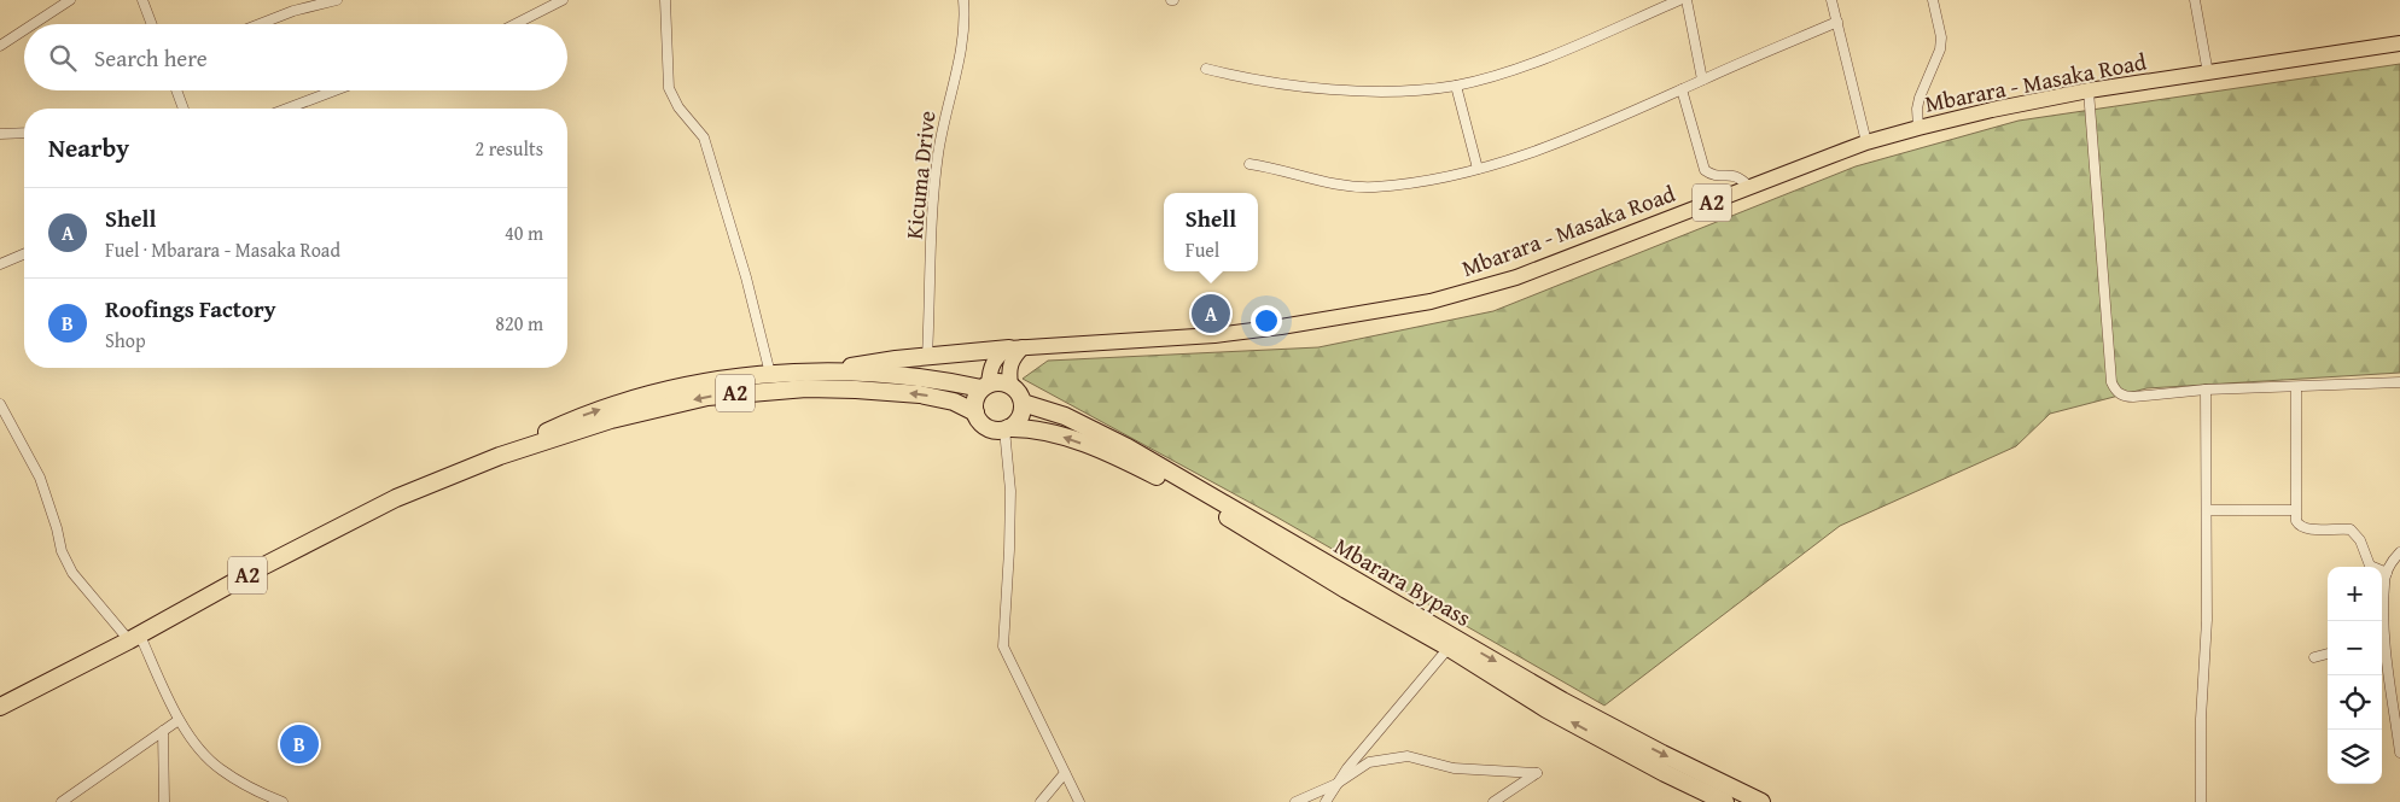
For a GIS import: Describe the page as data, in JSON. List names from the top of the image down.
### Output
{
  "streets": {
    "highway": ["A2", "Mbarara Bypass"],
    "main road": ["Mbarara - Masaka Road"],
    "street": ["Kicuma Drive"]
  },
  "crossings": [
    ["Mbarara - Masaka Road", "A2"],
    ["Kicuma Drive", "A2"],
    ["A2", "Mbarara Bypass"]
  ],
  "page": {
    "search": "Search here",
    "heading": ["Nearby", "2 results"],
    "list": [
      {
        "mark": "A",
        "name": "Shell",
        "note": "Fuel · Mbarara - Masaka Road",
        "value": "40 m"
      },
      {
        "mark": "B",
        "name": "Roofings Factory",
        "note": "Shop",
        "value": "820 m"
      }
    ],
    "popup": ["Shell", "Fuel"],
    "pins": ["A", "B"],
    "map_buttons": ["+", "−"]
  }
}
